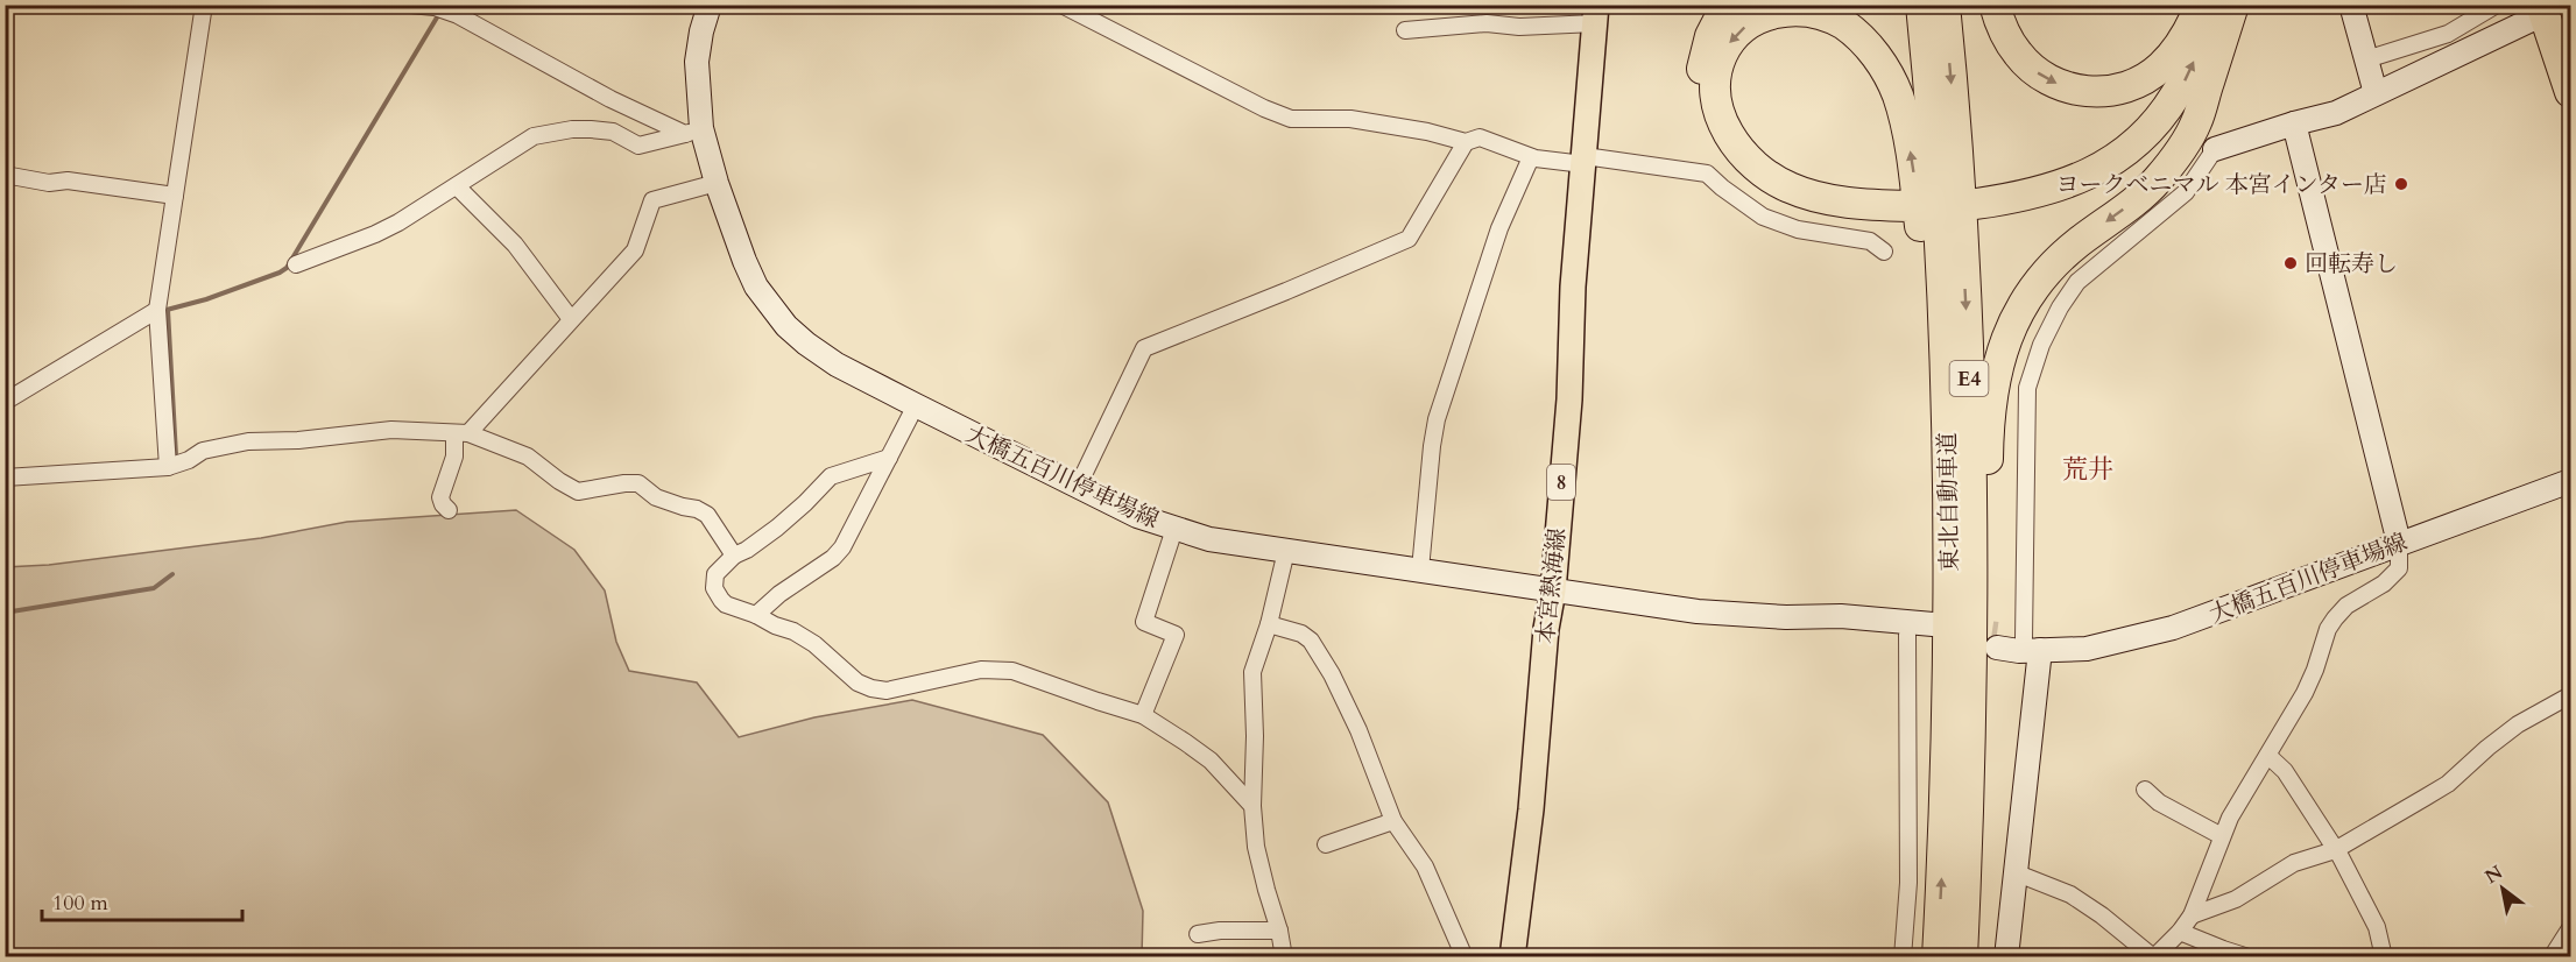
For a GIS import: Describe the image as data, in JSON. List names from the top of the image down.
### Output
{
  "streets": {
    "highway": ["E4", "東北自動車道"],
    "main road": ["大橋五百川停車場線", "8", "本宮熱海線"]
  },
  "crossings": [
    ["大橋五百川停車場線", "本宮熱海線"]
  ],
  "districts": ["荒井"],
  "places": ["ヨークベニマル 本宮インター店", "回転寿し"],
  "scale_bar": "100 m",
  "north": "top left"
}
